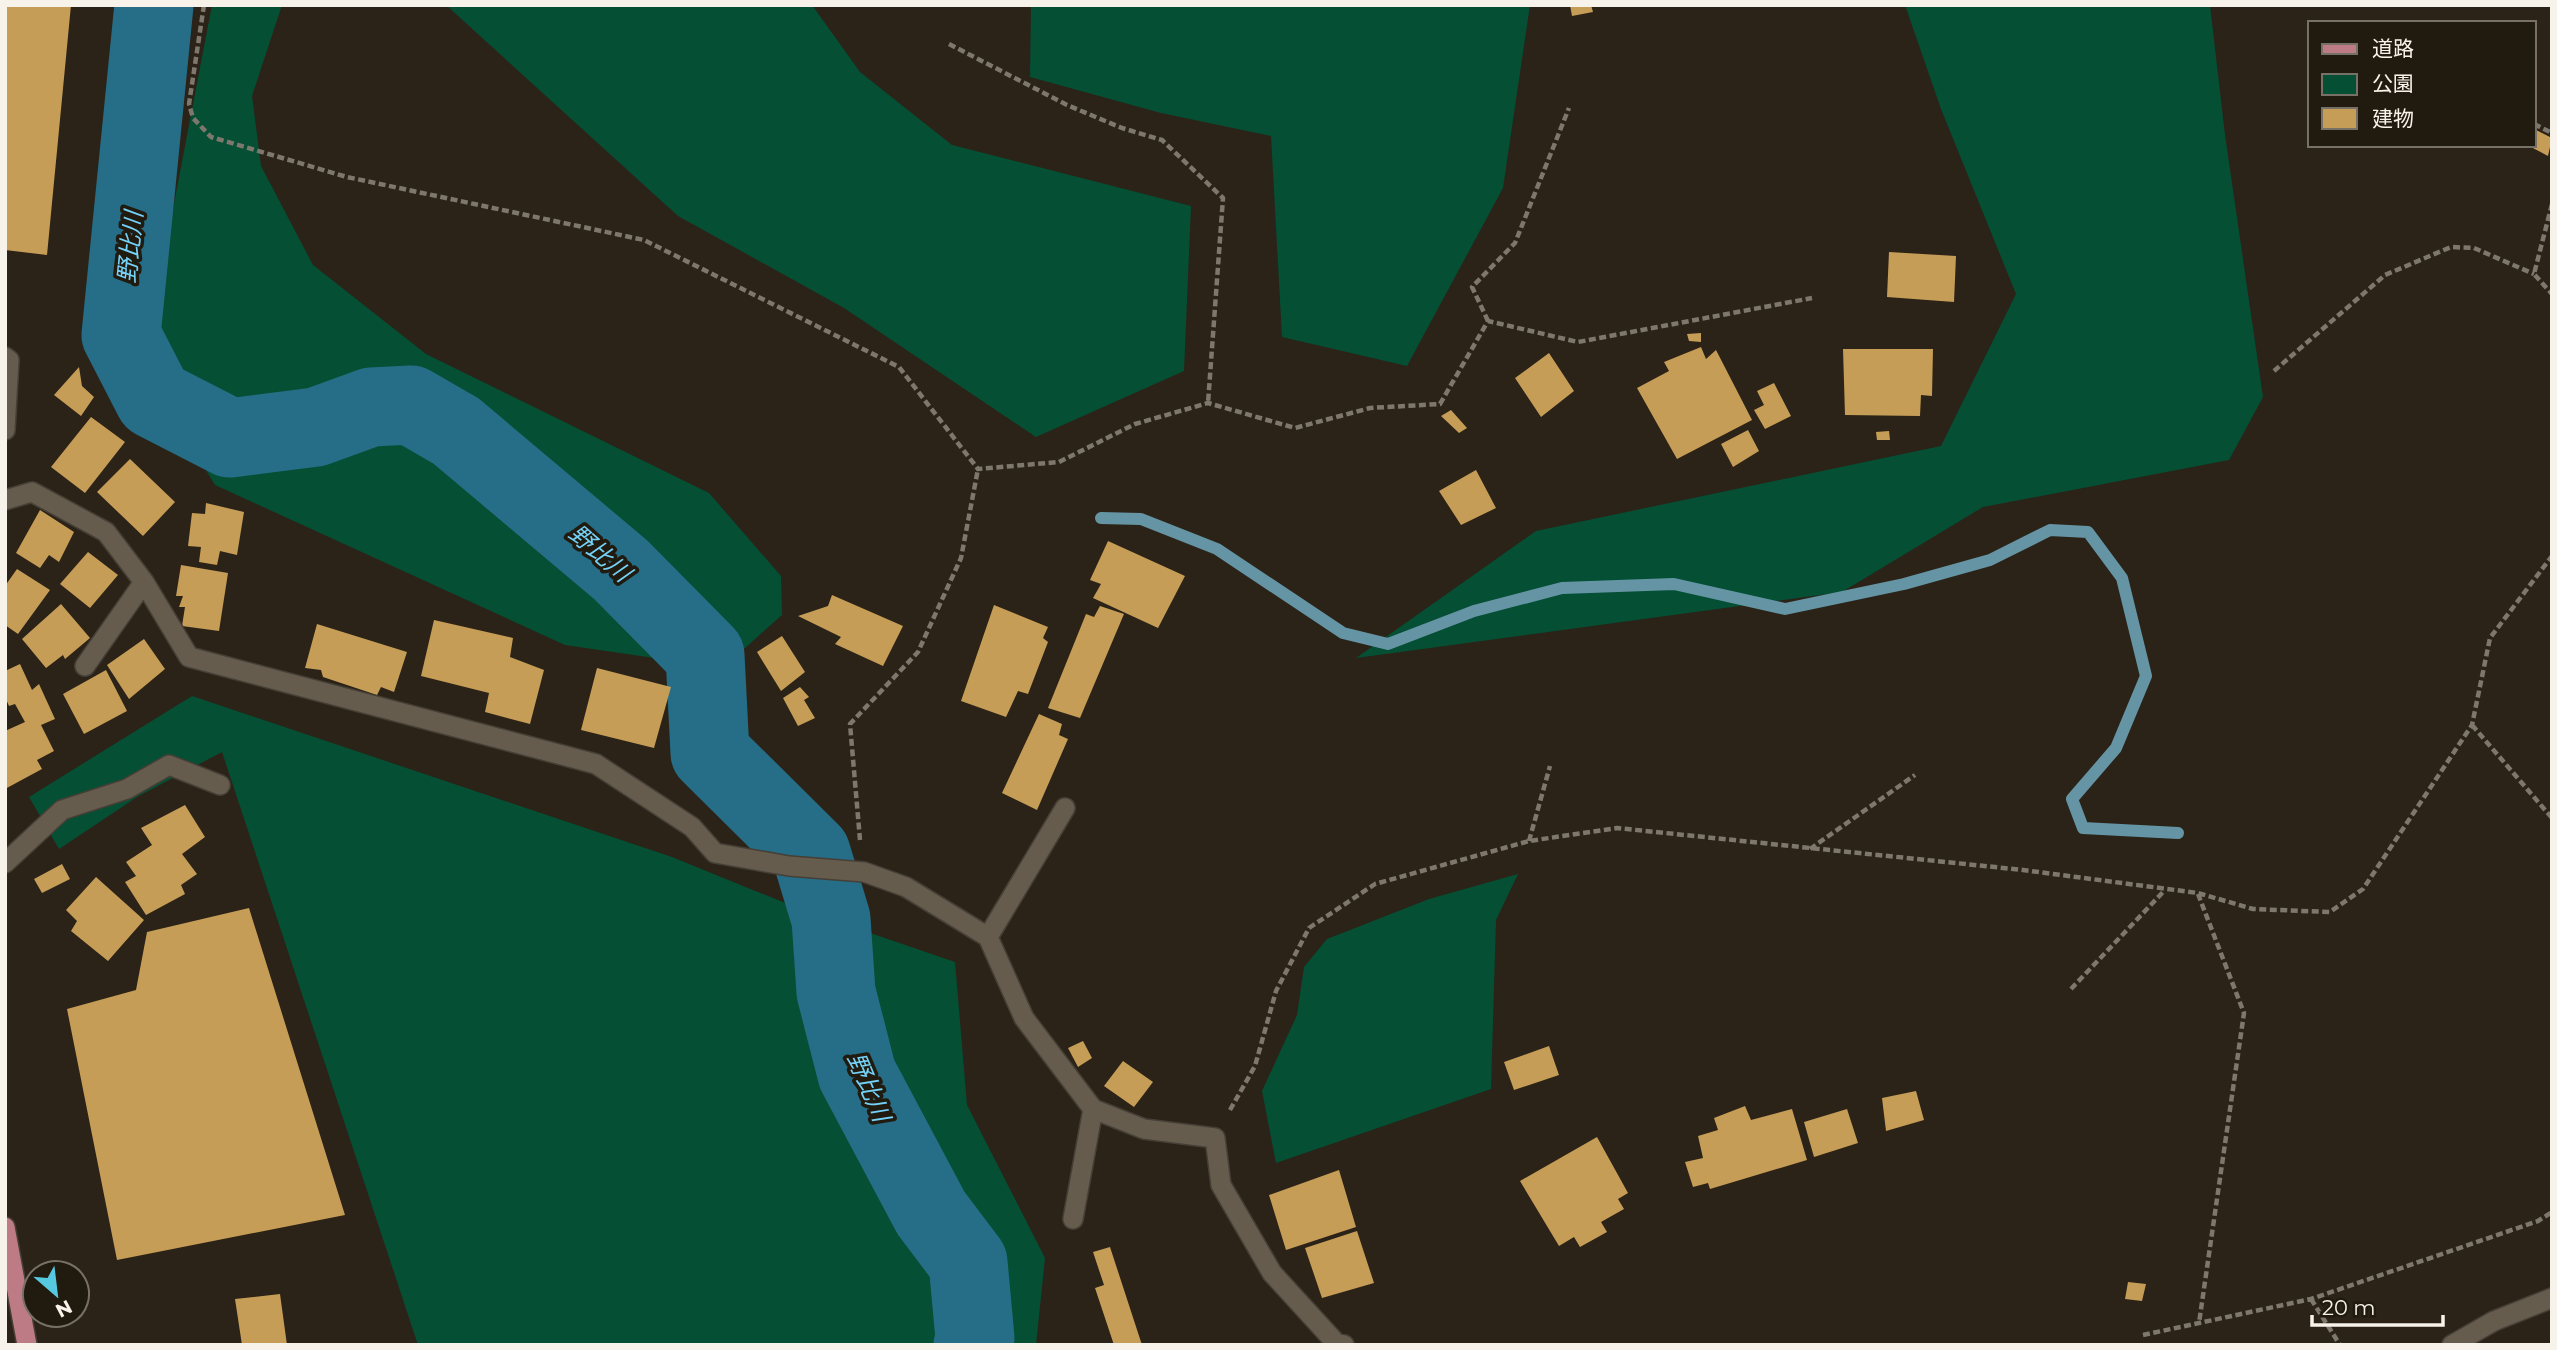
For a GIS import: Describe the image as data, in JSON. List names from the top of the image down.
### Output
{
  "water": ["野比川"],
  "legend": ["道路", "公園", "建物"],
  "scale_bar": "20 m",
  "north": "bottom right"
}
